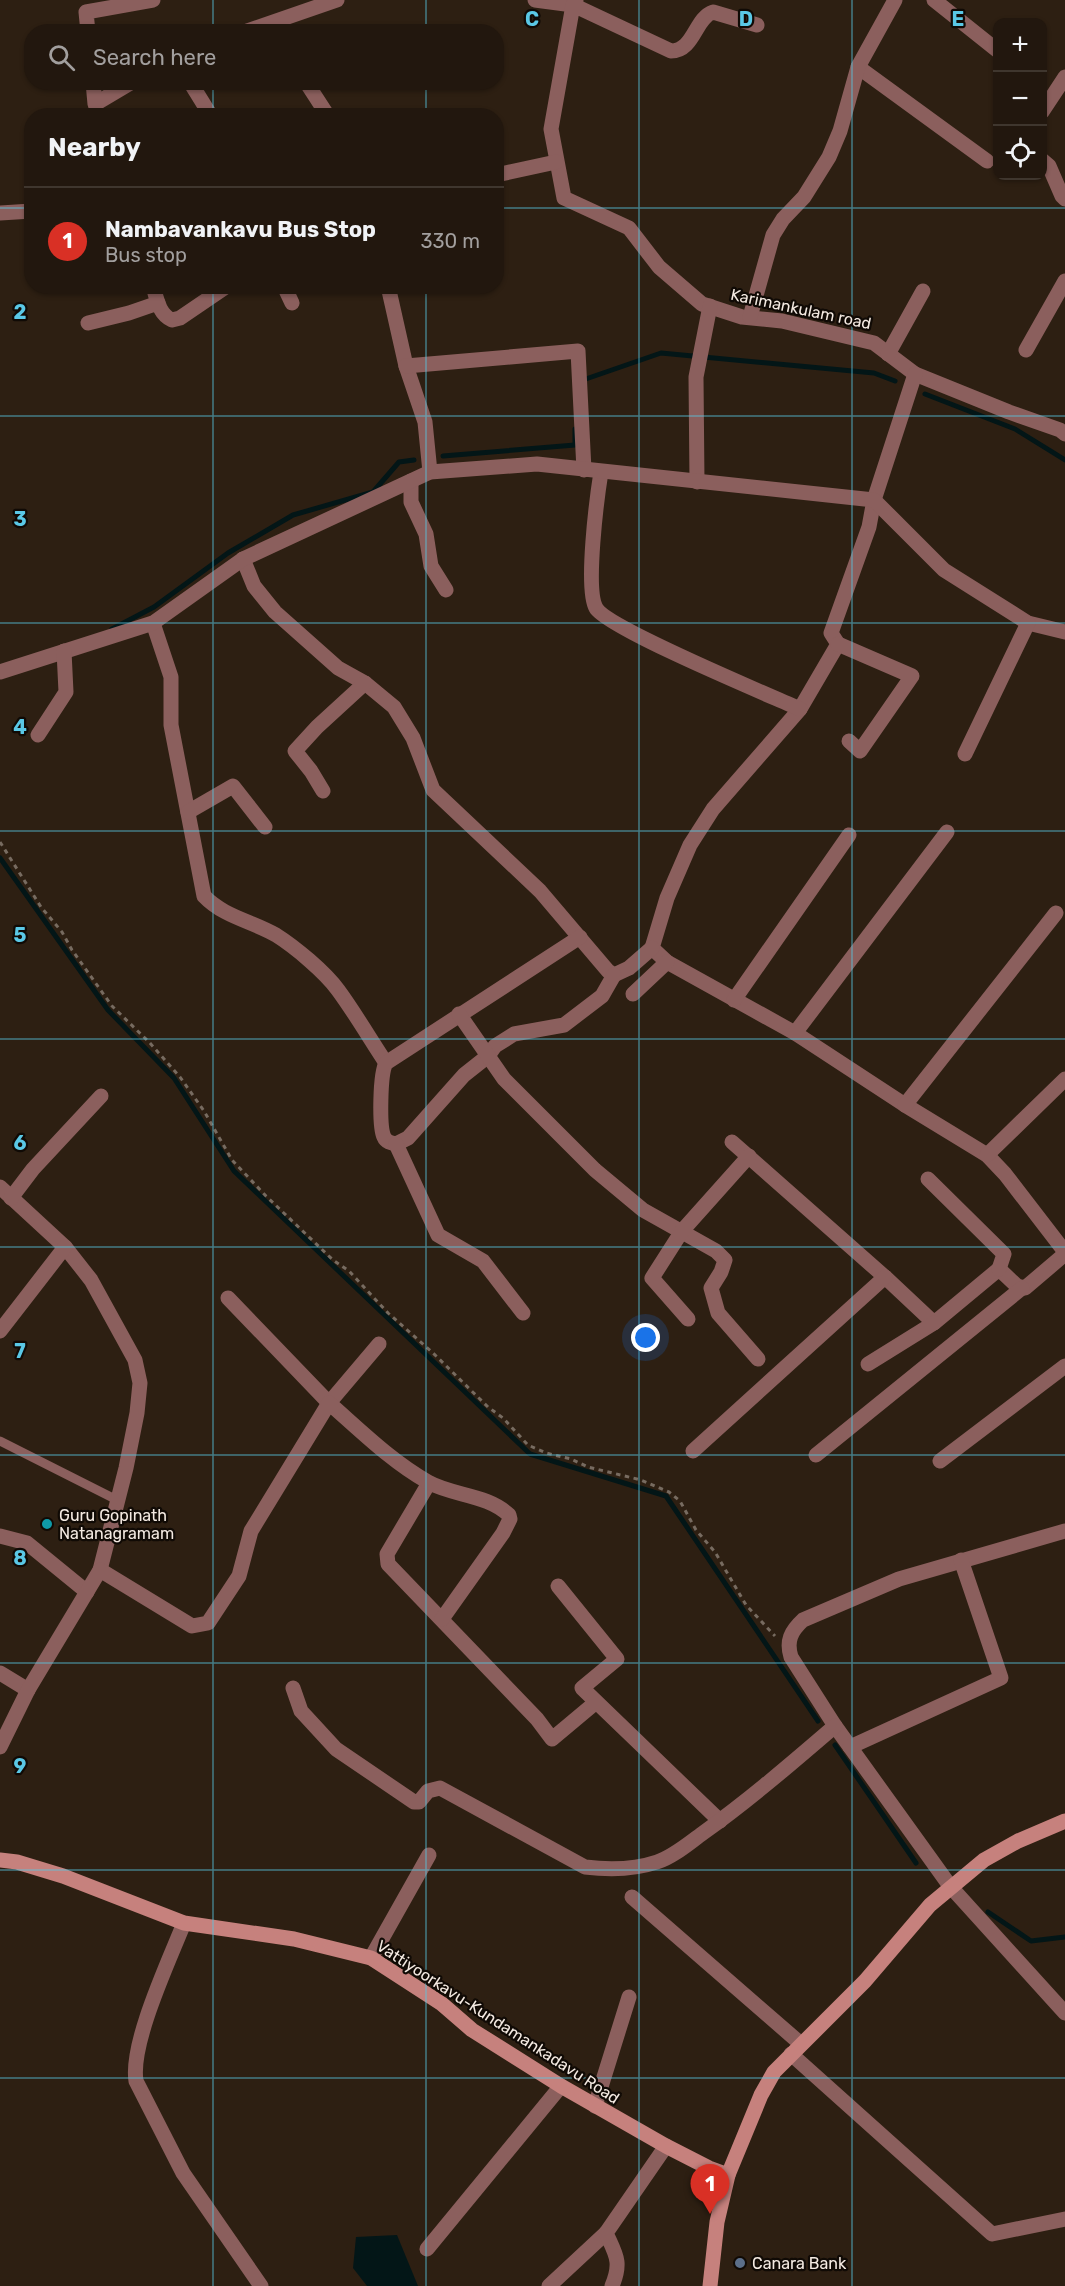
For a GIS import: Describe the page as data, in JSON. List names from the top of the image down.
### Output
{
  "streets": {
    "street": ["Karimankulam road", "Vattiyoorkavu-Kundamankadavu Road"]
  },
  "places": ["Guru Gopinath Natanagramam", "Canara Bank"],
  "page": {
    "map_buttons": ["+", "−"],
    "search": "Search here",
    "heading": "Nearby",
    "list": [
      {
        "mark": "1",
        "name": "Nambavankavu Bus Stop",
        "note": "Bus stop",
        "value": "330 m"
      }
    ],
    "pins": "1"
  },
  "grid": {
    "columns": ["C", "D", "E"],
    "rows": [
      "2",
      "3",
      "4",
      "5",
      "6",
      "7",
      "8",
      "9"
    ]
  }
}
